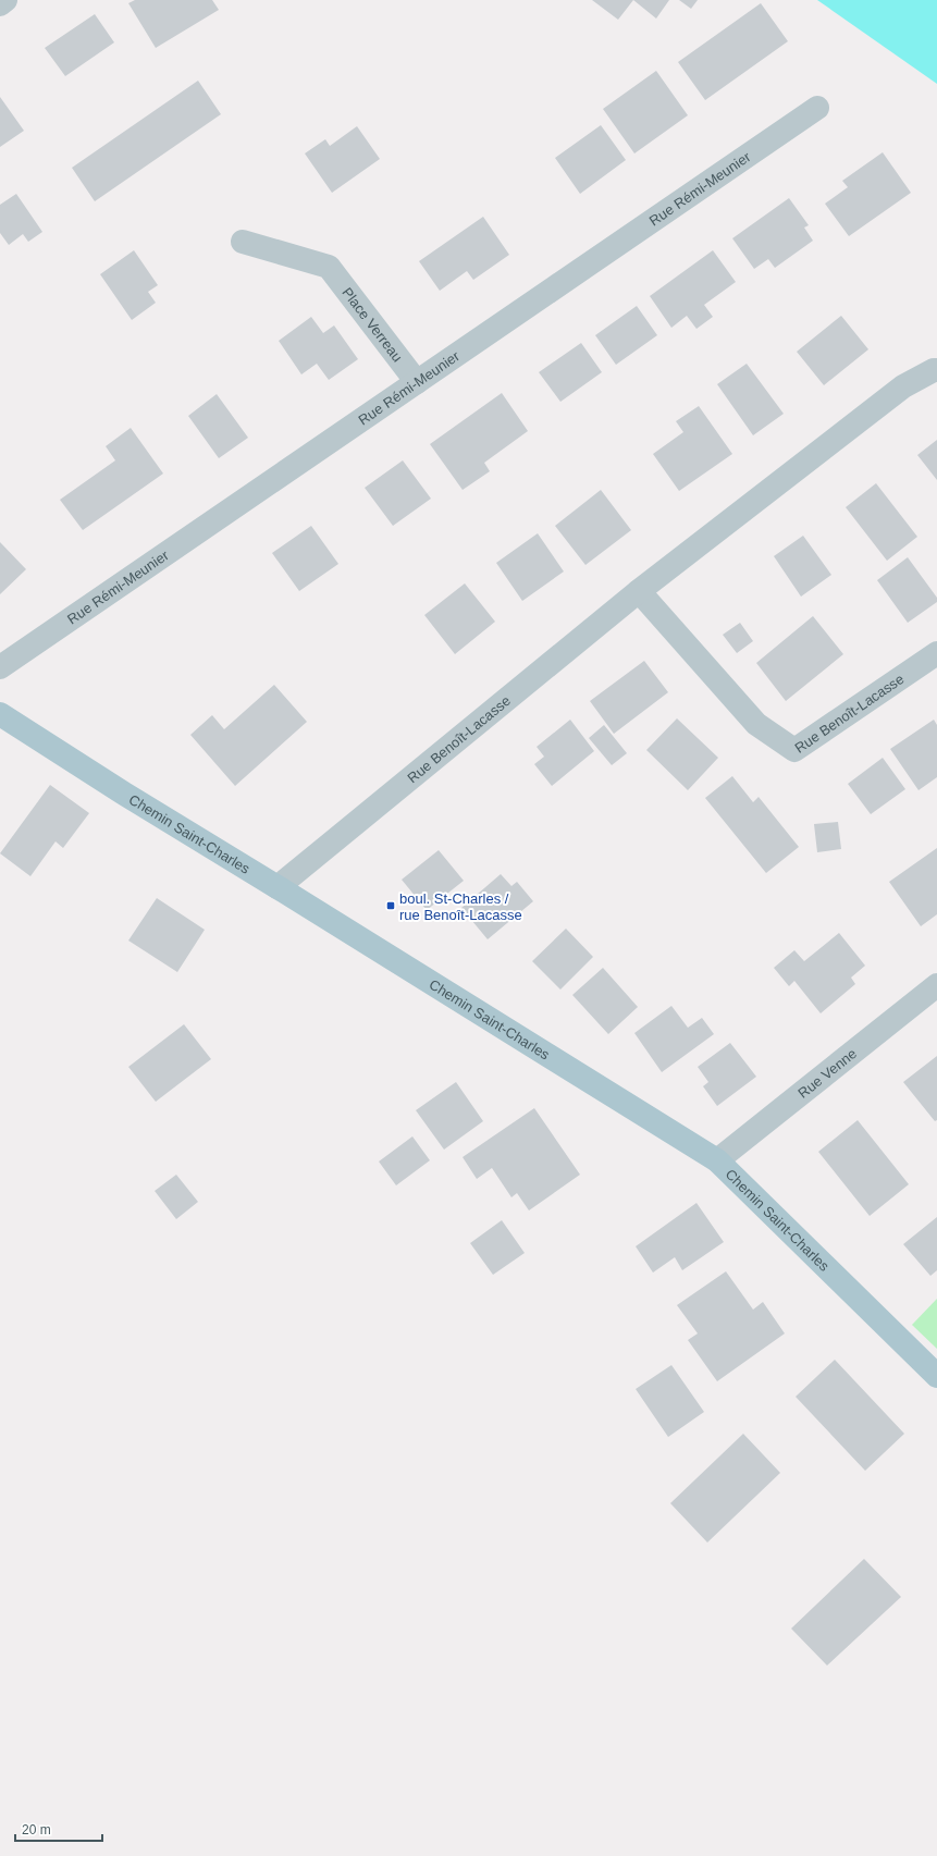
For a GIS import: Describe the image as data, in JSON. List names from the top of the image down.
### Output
{
  "streets": {
    "main road": ["Chemin Saint-Charles"],
    "street": [
      "Rue Rémi-Meunier",
      "Place Verreau",
      "Rue Benoît-Lacasse",
      "Rue Venne"
    ]
  },
  "crossings": [
    ["Rue Rémi-Meunier", "Place Verreau"],
    ["Rue Benoît-Lacasse", "Chemin Saint-Charles"],
    ["Chemin Saint-Charles", "Rue Venne"]
  ],
  "places": {
    "transit": ["boul. St-Charles / rue Benoît-Lacasse"]
  },
  "scale_bar": "20 m"
}
